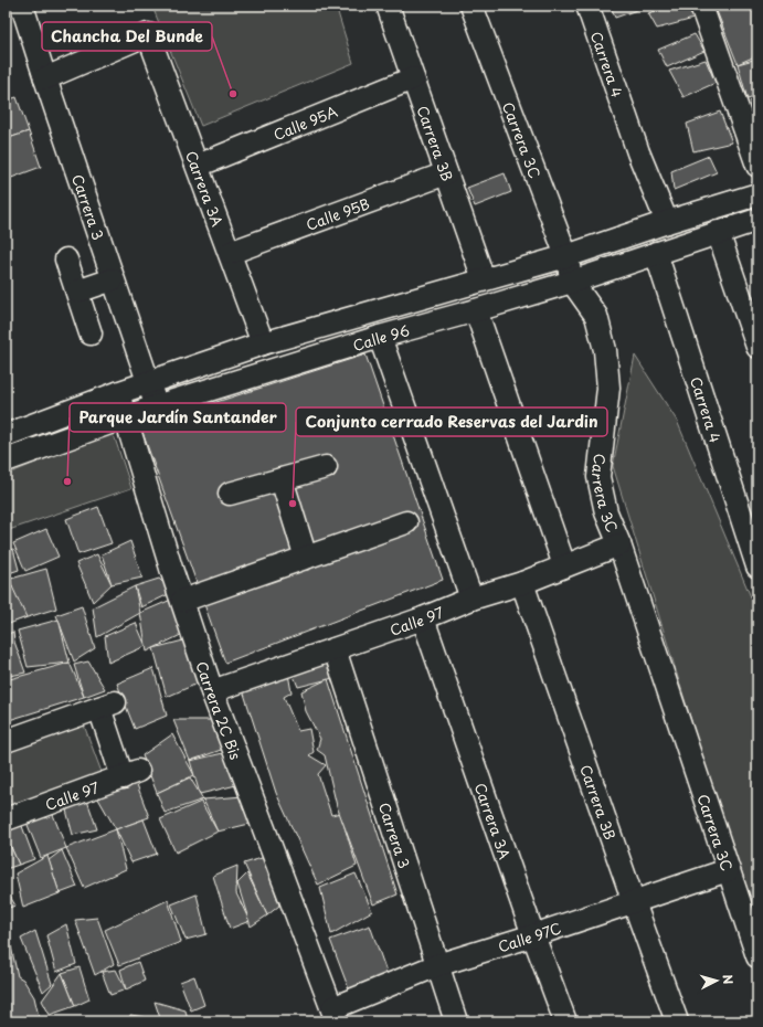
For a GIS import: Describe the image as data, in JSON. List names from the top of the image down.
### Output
{
  "streets": {
    "street": [
      "Carrera 4",
      "Calle 95A",
      "Carrera 3C",
      "Carrera 3B",
      "Carrera 3A",
      "Carrera 3",
      "Calle 95B",
      "Calle 96",
      "Calle 97",
      "Carrera 2C Bis",
      "Calle 97C"
    ]
  },
  "crossings": [
    ["Carrera 4", "Calle 96"],
    ["Calle 95A", "Carrera 3B"],
    ["Calle 95A", "Carrera 3A"],
    ["Carrera 3C", "Calle 96"],
    ["Carrera 3C", "Calle 97"],
    ["Carrera 3C", "Calle 97C"],
    ["Carrera 3B", "Calle 95B"],
    ["Carrera 3B", "Calle 96"],
    ["Carrera 3B", "Calle 97"],
    ["Carrera 3B", "Calle 97C"],
    ["Carrera 3A", "Carrera 3"],
    ["Carrera 3A", "Calle 95B"],
    ["Carrera 3A", "Calle 96"],
    ["Carrera 3A", "Calle 97"],
    ["Carrera 3A", "Calle 97C"],
    ["Carrera 3", "Calle 96"],
    ["Carrera 3", "Calle 97"],
    ["Carrera 3", "Calle 97C"],
    ["Calle 96", "Carrera 2C Bis"],
    ["Calle 97", "Carrera 2C Bis"],
    ["Carrera 2C Bis", "Calle 97C"]
  ],
  "places": ["Chancha Del Bunde", "Parque Jardín Santander", "Conjunto cerrado Reservas del Jardin"],
  "north": "right"
}
